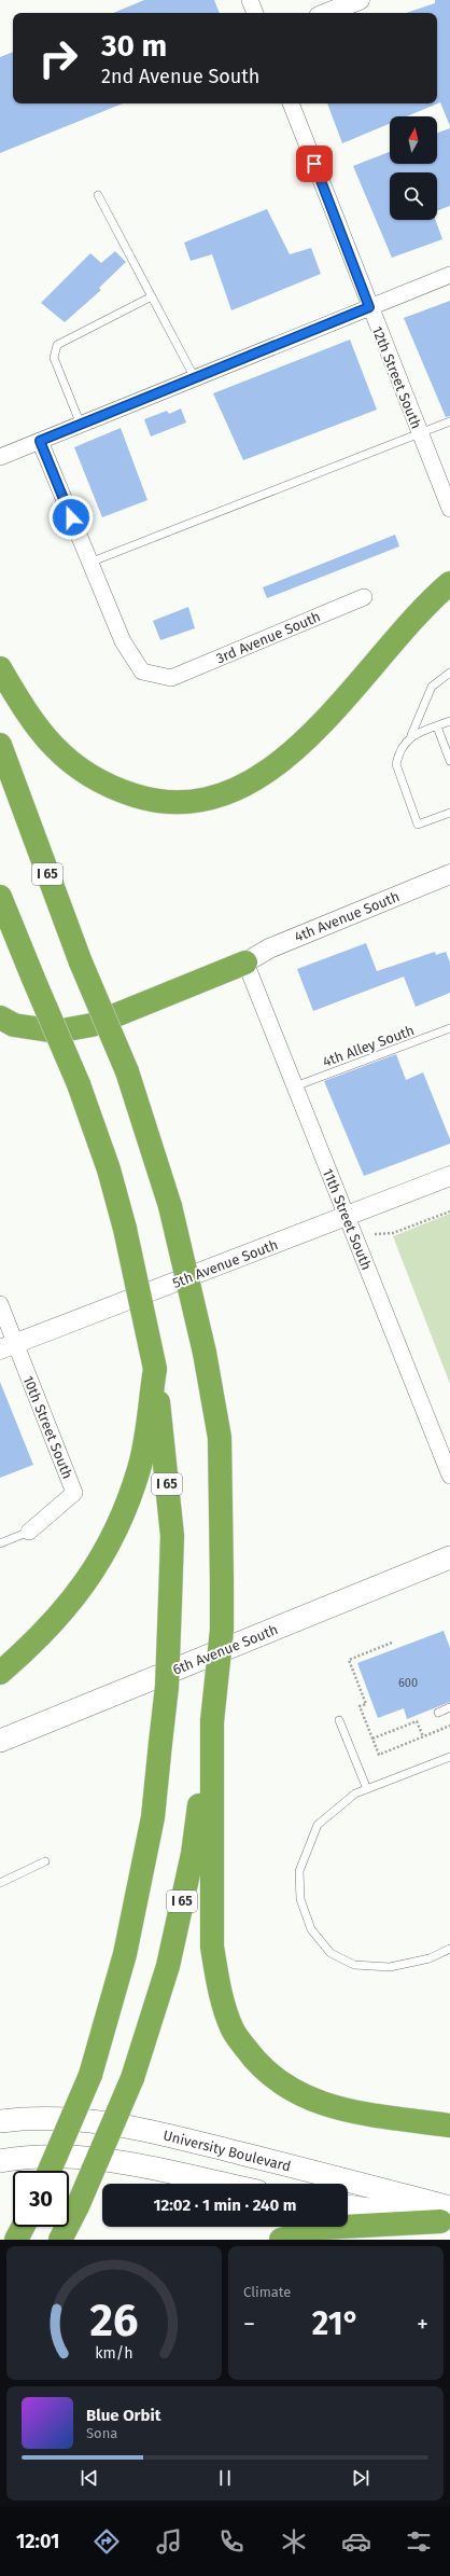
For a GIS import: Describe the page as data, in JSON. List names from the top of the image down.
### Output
{
  "streets": {
    "highway": ["I 65"],
    "main road": ["6th Avenue South", "University Boulevard"],
    "street": [
      "12th Street South",
      "3rd Avenue South",
      "4th Avenue South",
      "11th Street South",
      "5th Avenue South",
      "10th Street South"
    ],
    "lane": ["4th Alley South"]
  },
  "crossings": [
    ["4th Avenue South", "11th Street South"],
    ["4th Alley South", "11th Street South"],
    ["11th Street South", "5th Avenue South"],
    ["5th Avenue South", "10th Street South"]
  ],
  "house_numbers": ["600"],
  "north": "top",
  "page": {
    "turn": ["30 m", "2nd Avenue South"],
    "limit": "30",
    "trip": "12:02 · 1 min · 240 m",
    "tile": "Climate",
    "heat": ["−", "21°", "+"],
    "song": ["Blue Orbit", "Sona"],
    "tabs": "12:01",
    "gauge": ["26", "km/h"]
  }
}
